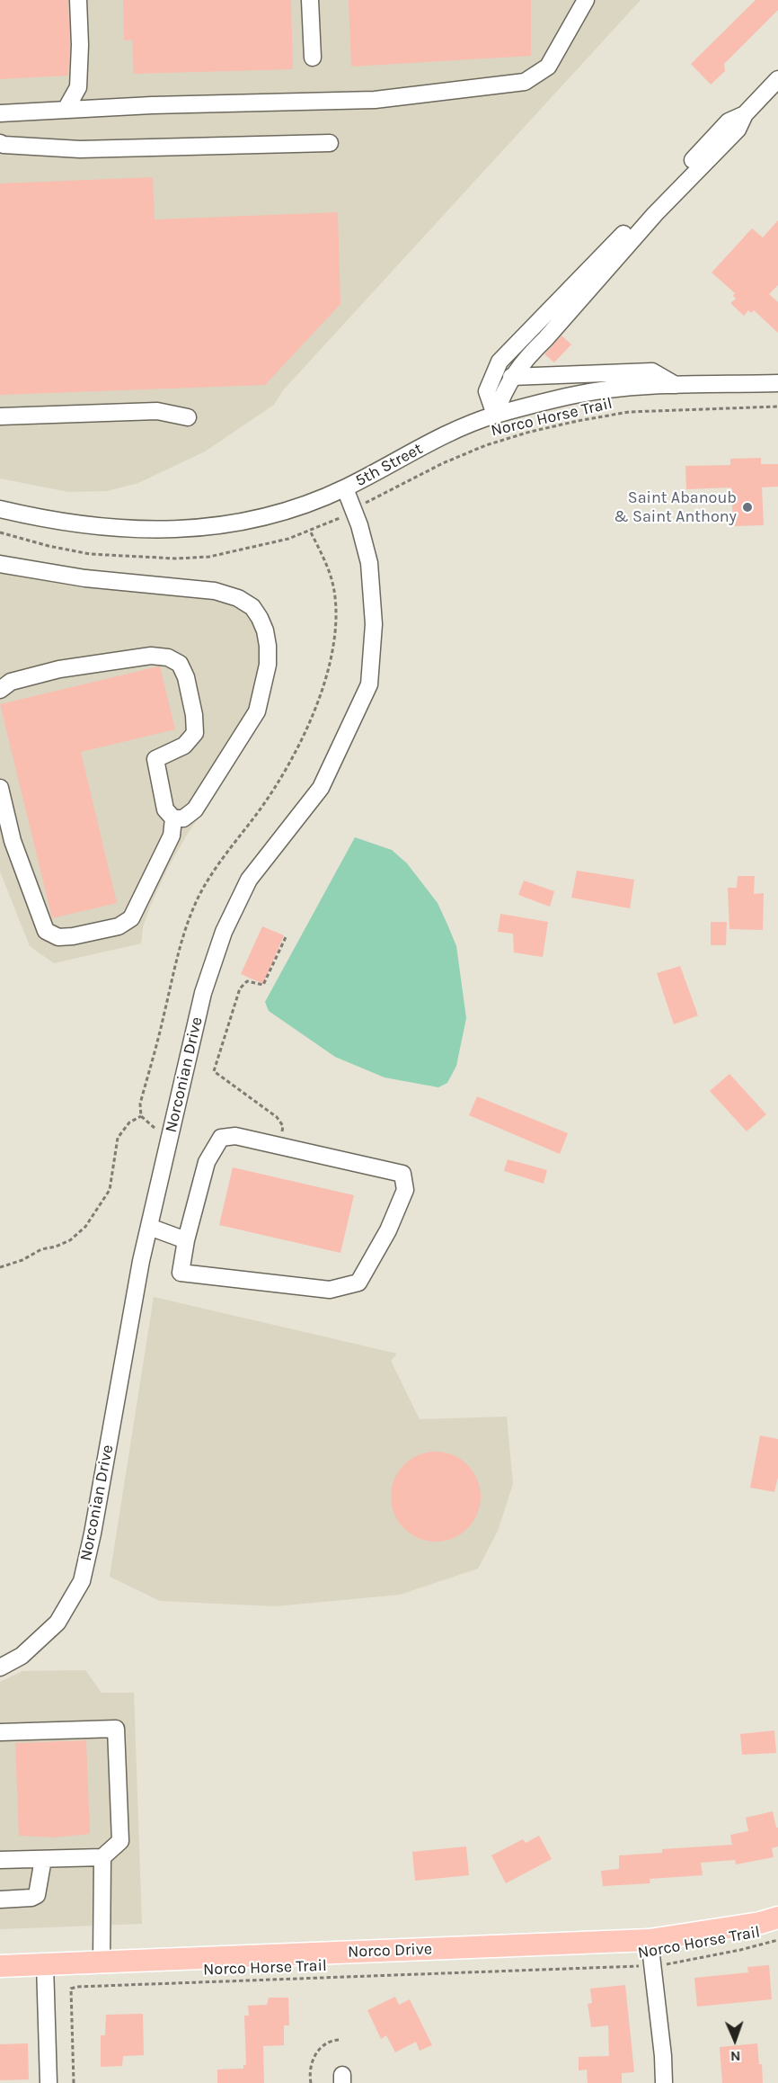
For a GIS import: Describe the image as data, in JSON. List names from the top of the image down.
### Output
{
  "streets": {
    "main road": ["Norco Drive"],
    "street": ["5th Street", "Norconian Drive"],
    "path": ["Norco Horse Trail"]
  },
  "crossings": [
    ["Norco Horse Trail", "Norconian Drive"],
    ["5th Street", "Norconian Drive"]
  ],
  "places": ["Saint Abanoub & Saint Anthony"],
  "north": "bottom"
}
